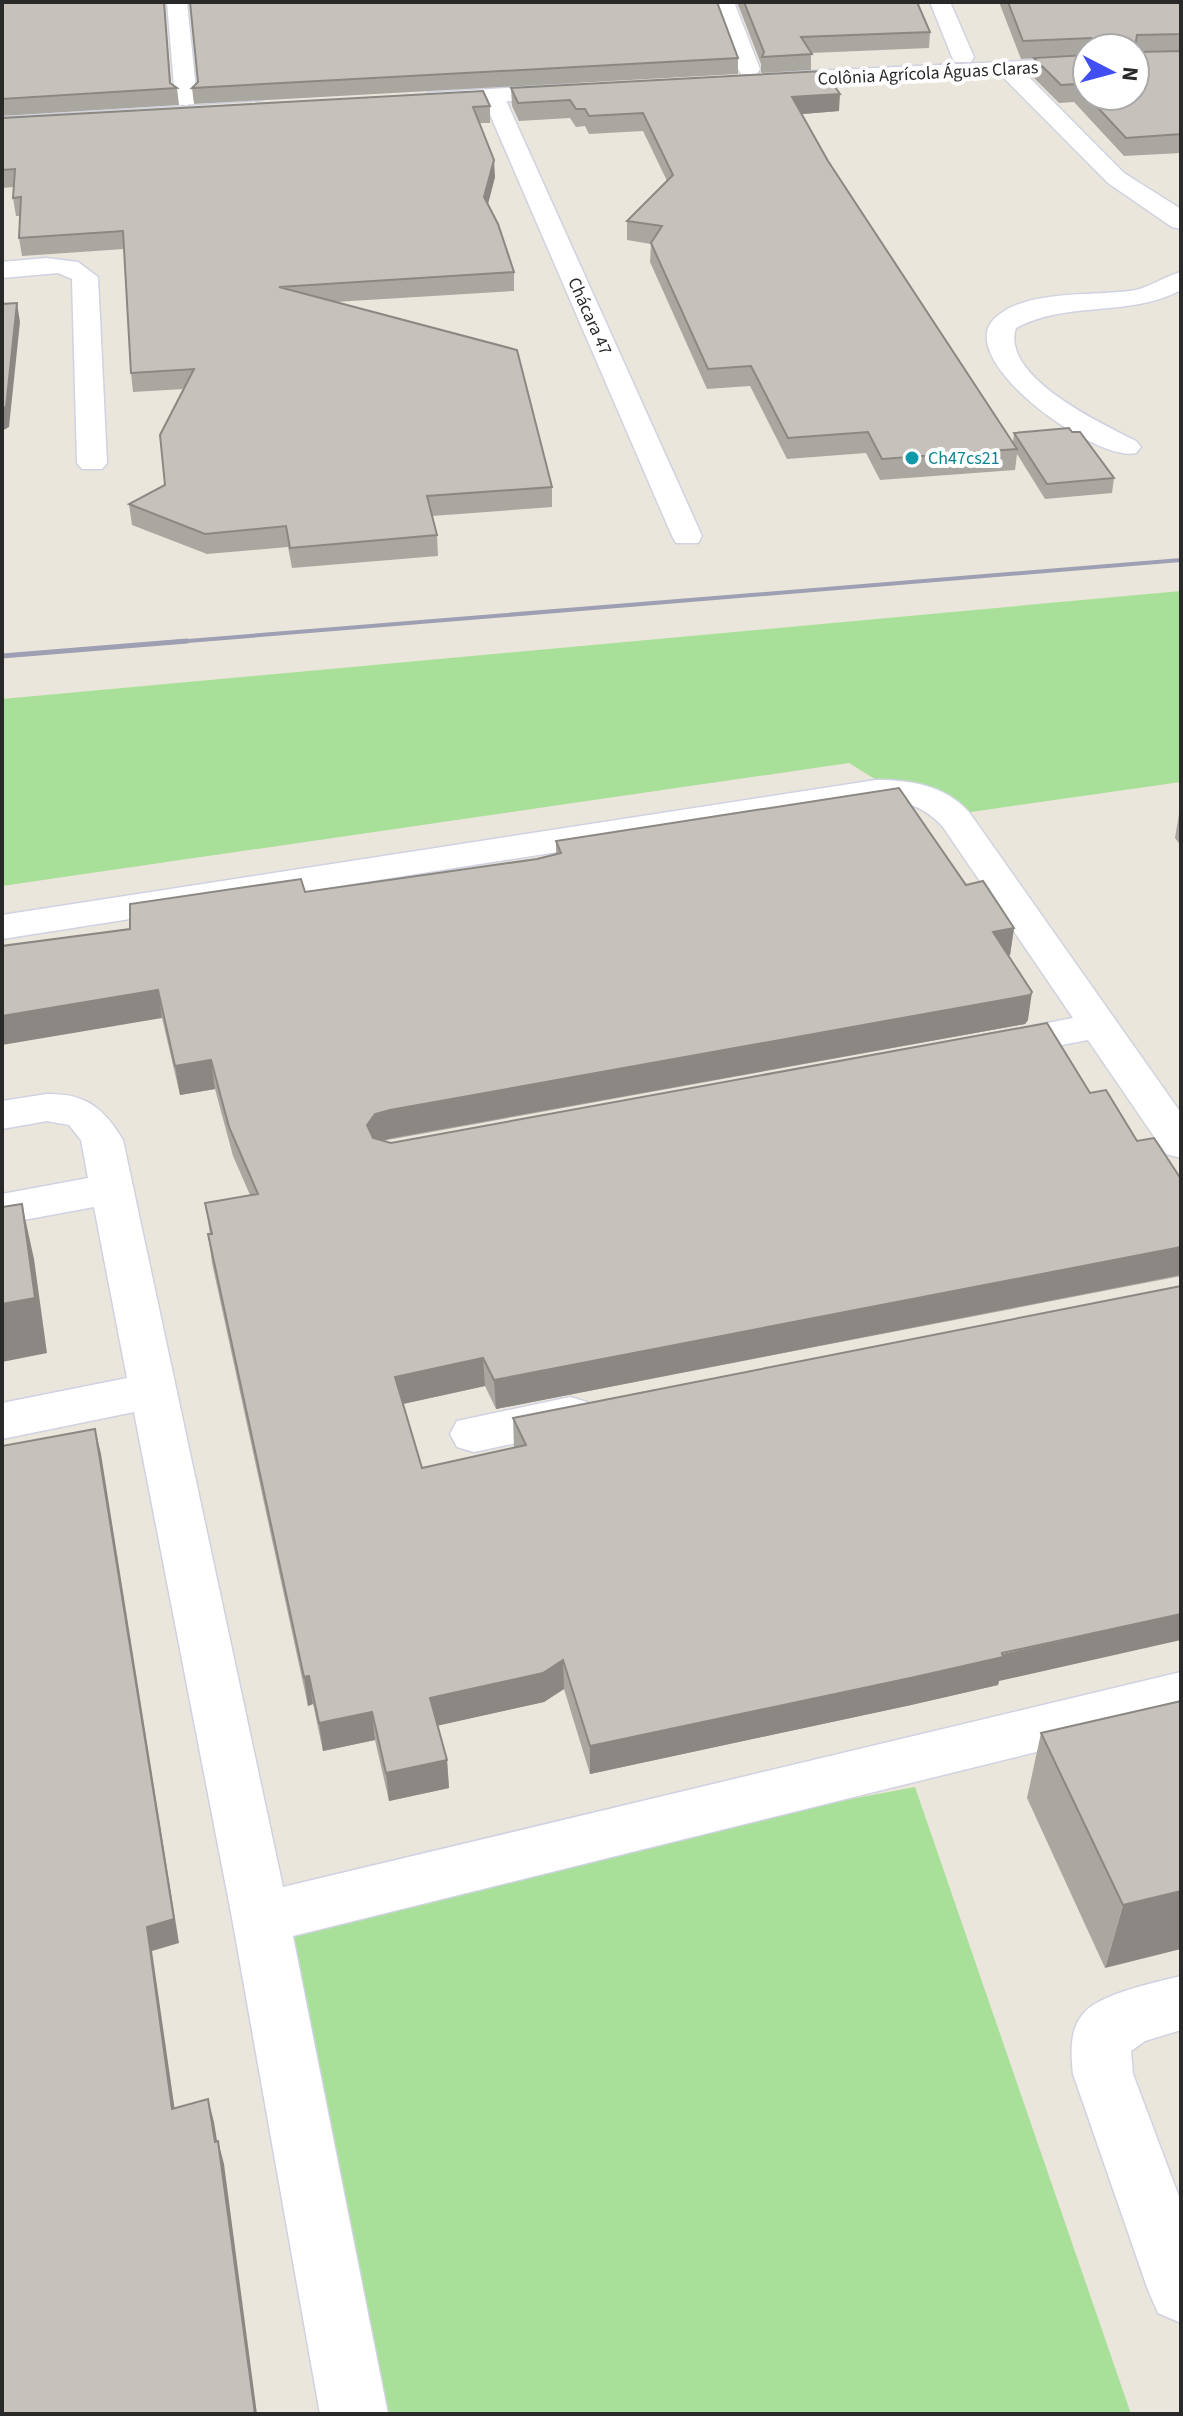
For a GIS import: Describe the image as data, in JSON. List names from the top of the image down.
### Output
{
  "streets": {
    "street": ["Colônia Agrícola Águas Claras", "Chácara 47"]
  },
  "places": ["Ch47cs21"],
  "north": "right"
}
